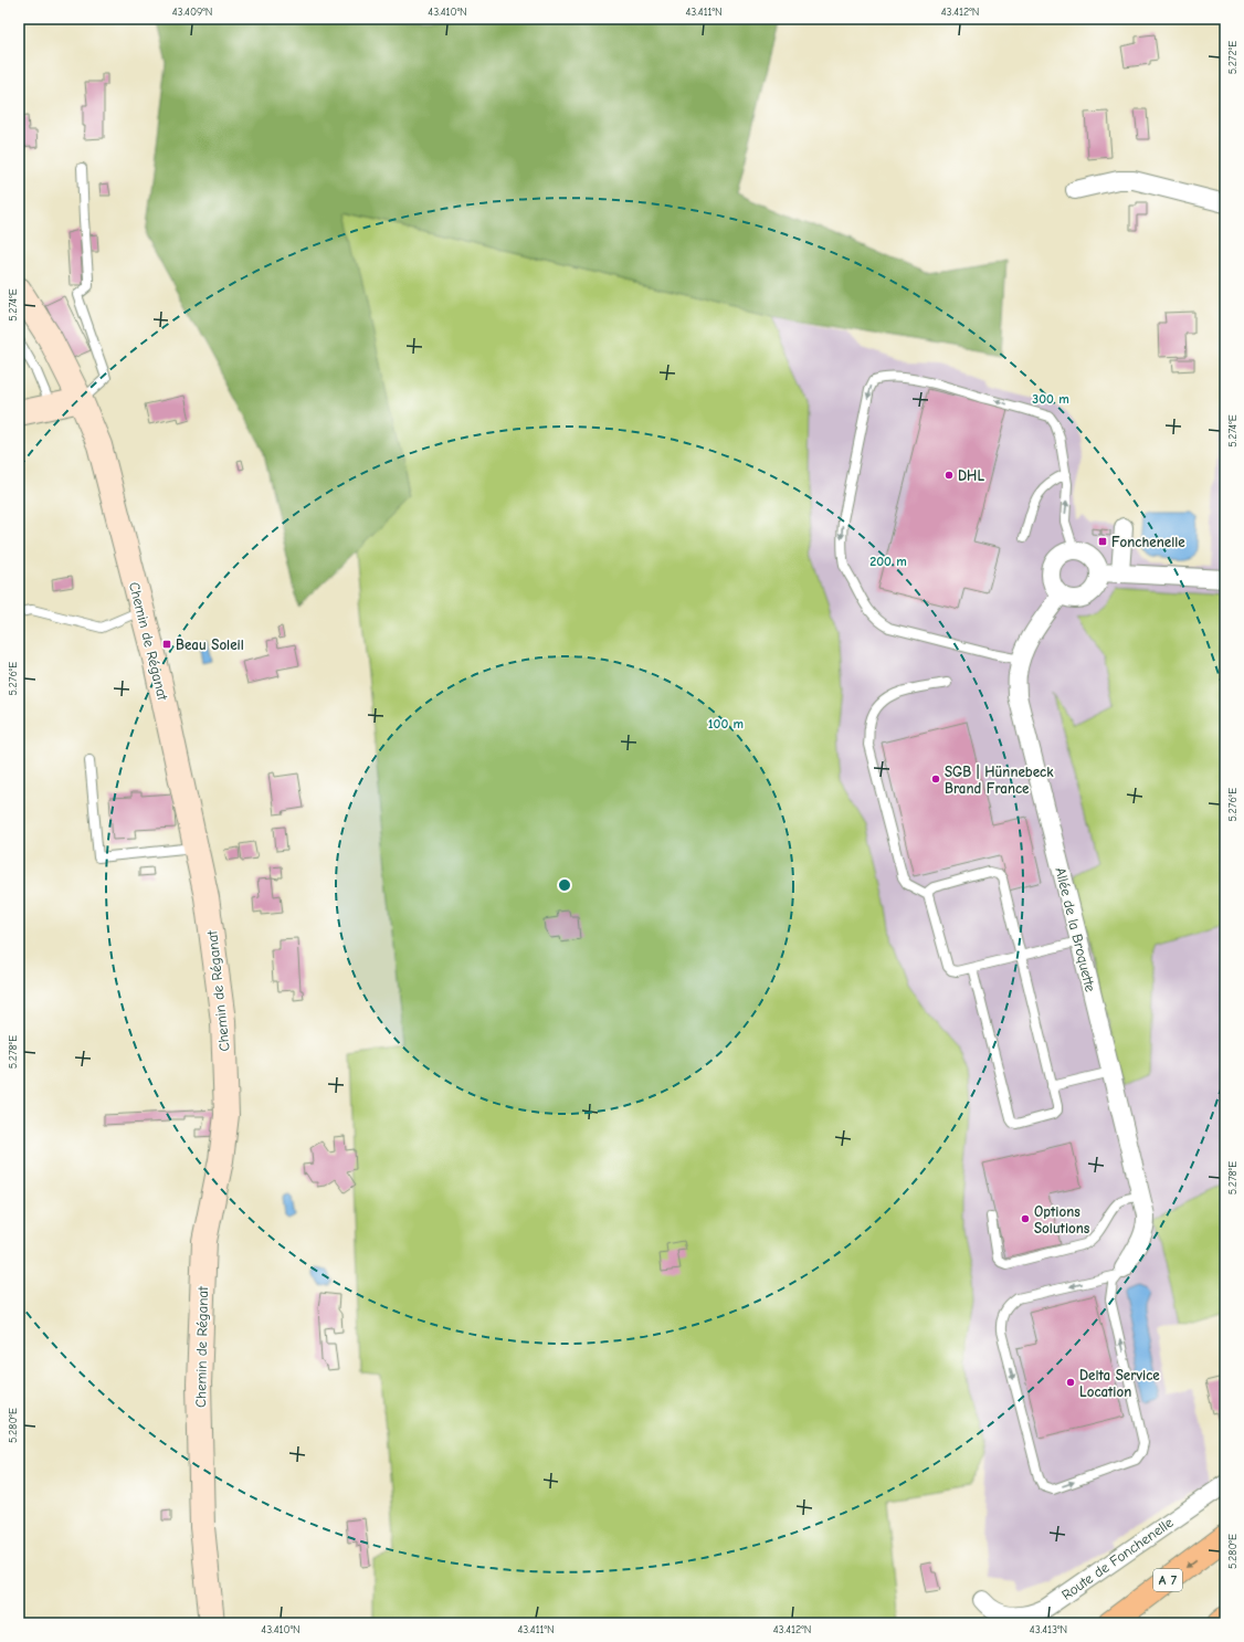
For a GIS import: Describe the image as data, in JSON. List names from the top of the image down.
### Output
{
  "streets": {
    "highway": ["A 7"],
    "street": ["Chemin de Réganat", "Allée de la Broquette", "Route de Fonchenelle"]
  },
  "places": {
    "other": [
      "DHL",
      "SGB | Hünnebeck Brand France",
      "Options Solutions",
      "Delta Service Location"
    ],
    "transit": ["Fonchenelle", "Beau Soleil"]
  },
  "coordinates": [
    "43.409°N",
    "43.410°N",
    "43.411°N",
    "43.412°N",
    "5.272°E",
    "5.274°E",
    "5.276°E",
    "5.278°E",
    "5.280°E",
    "43.413°N"
  ],
  "rings": ["300 m", "200 m", "100 m"]
}
